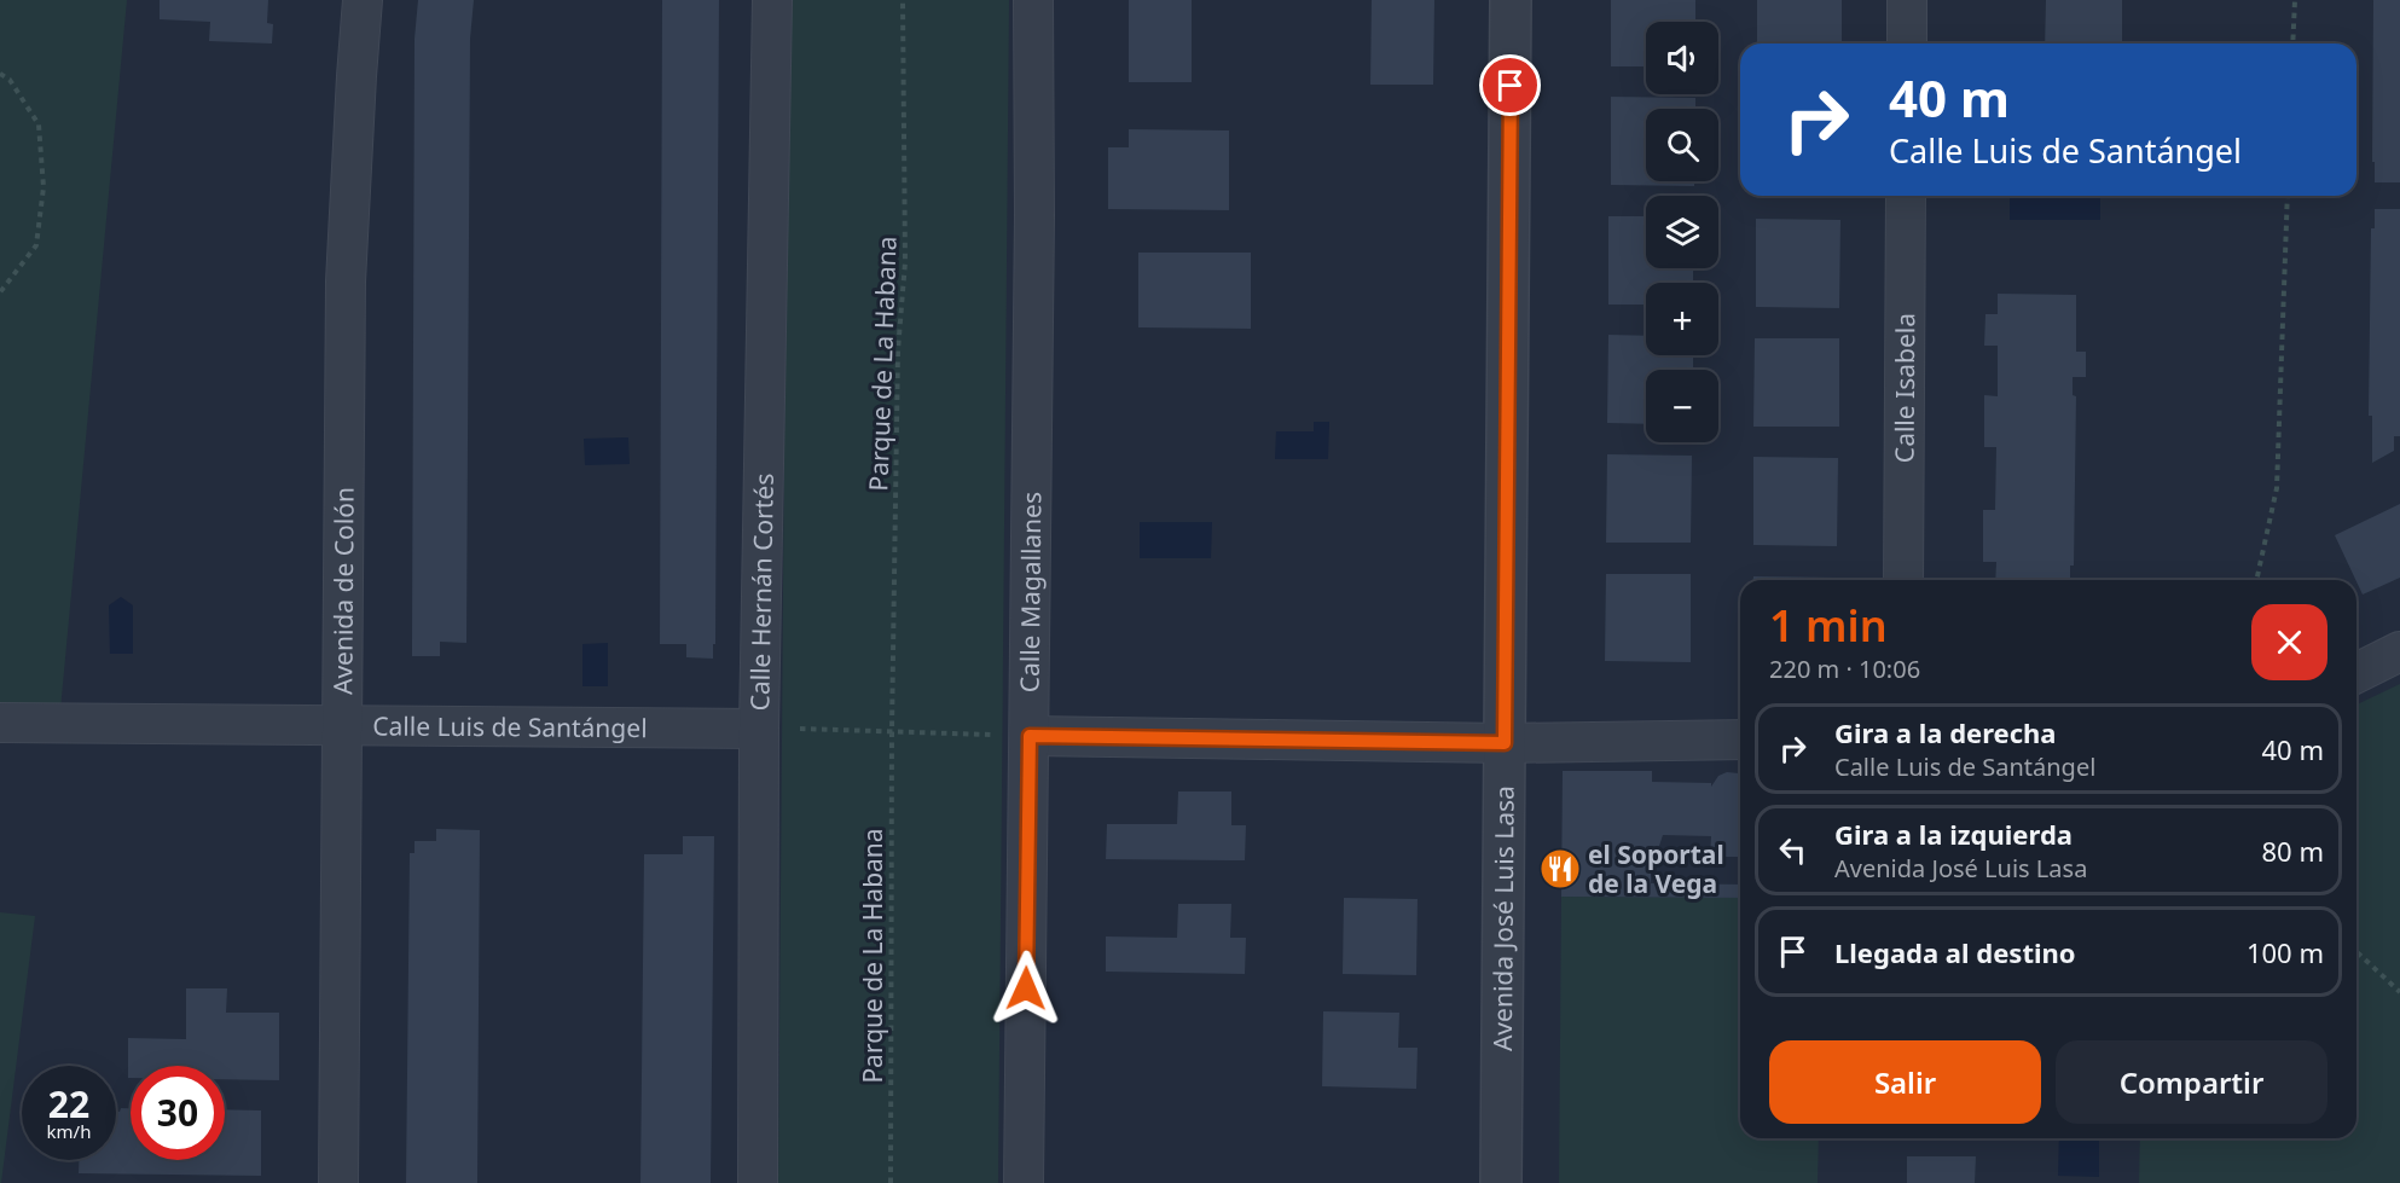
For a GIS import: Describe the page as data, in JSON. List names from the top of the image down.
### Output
{
  "streets": {
    "street": [
      "Calle Isabela",
      "Avenida de Colón",
      "Calle Hernán Cortés",
      "Calle Magallanes",
      "Calle Luis de Santángel",
      "Avenida José Luis Lasa"
    ],
    "path": ["Parque de La Habana"]
  },
  "crossings": [
    ["Avenida de Colón", "Calle Luis de Santángel"],
    ["Calle Hernán Cortés", "Calle Luis de Santángel"]
  ],
  "places": {
    "restaurant": ["el Soportal de la Vega"]
  },
  "page": {
    "map_buttons": ["+", "−"],
    "turn": ["40 m", "Calle Luis de Santángel"],
    "heading": ["1 min", "220 m · 10:06"],
    "list": [
      {
        "name": "Gira a la derecha",
        "note": "Calle Luis de Santángel",
        "value": "40 m"
      },
      {
        "name": "Gira a la izquierda",
        "note": "Avenida José Luis Lasa",
        "value": "80 m"
      },
      {
        "name": "Llegada al destino",
        "value": "100 m"
      }
    ],
    "buttons": ["Salir", "Compartir"],
    "speed": "22 km/h",
    "limit": "30"
  }
}
